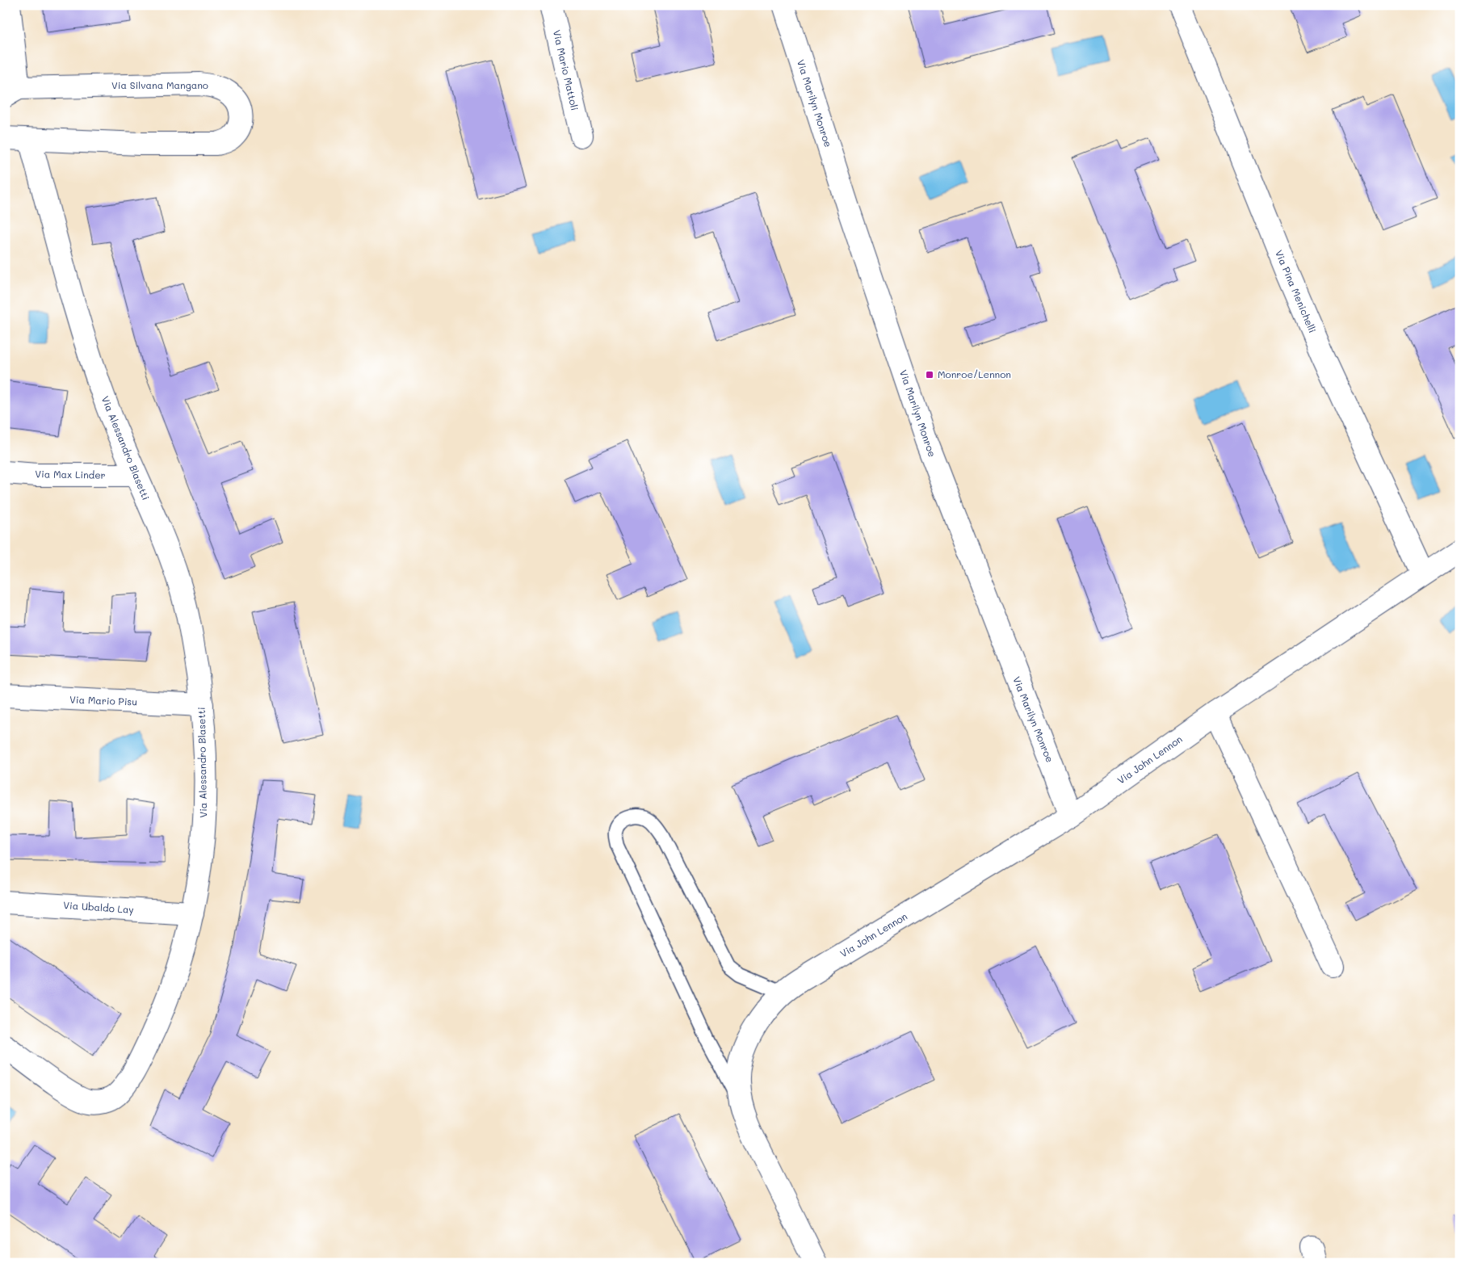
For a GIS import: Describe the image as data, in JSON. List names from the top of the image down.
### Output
{
  "streets": {
    "street": [
      "Via Mario Mattoli",
      "Via Silvana Mangano",
      "Via Marilyn Monroe",
      "Via Pina Menichelli",
      "Via Alessandro Blasetti",
      "Via Max Linder",
      "Via Mario Pisu",
      "Via John Lennon",
      "Via Ubaldo Lay"
    ]
  },
  "crossings": [
    ["Via Silvana Mangano", "Via Alessandro Blasetti"],
    ["Via Marilyn Monroe", "Via John Lennon"],
    ["Via Pina Menichelli", "Via John Lennon"],
    ["Via Alessandro Blasetti", "Via Max Linder"],
    ["Via Alessandro Blasetti", "Via Mario Pisu"],
    ["Via Alessandro Blasetti", "Via Ubaldo Lay"]
  ],
  "places": {
    "transit": ["Monroe/Lennon"]
  }
}
